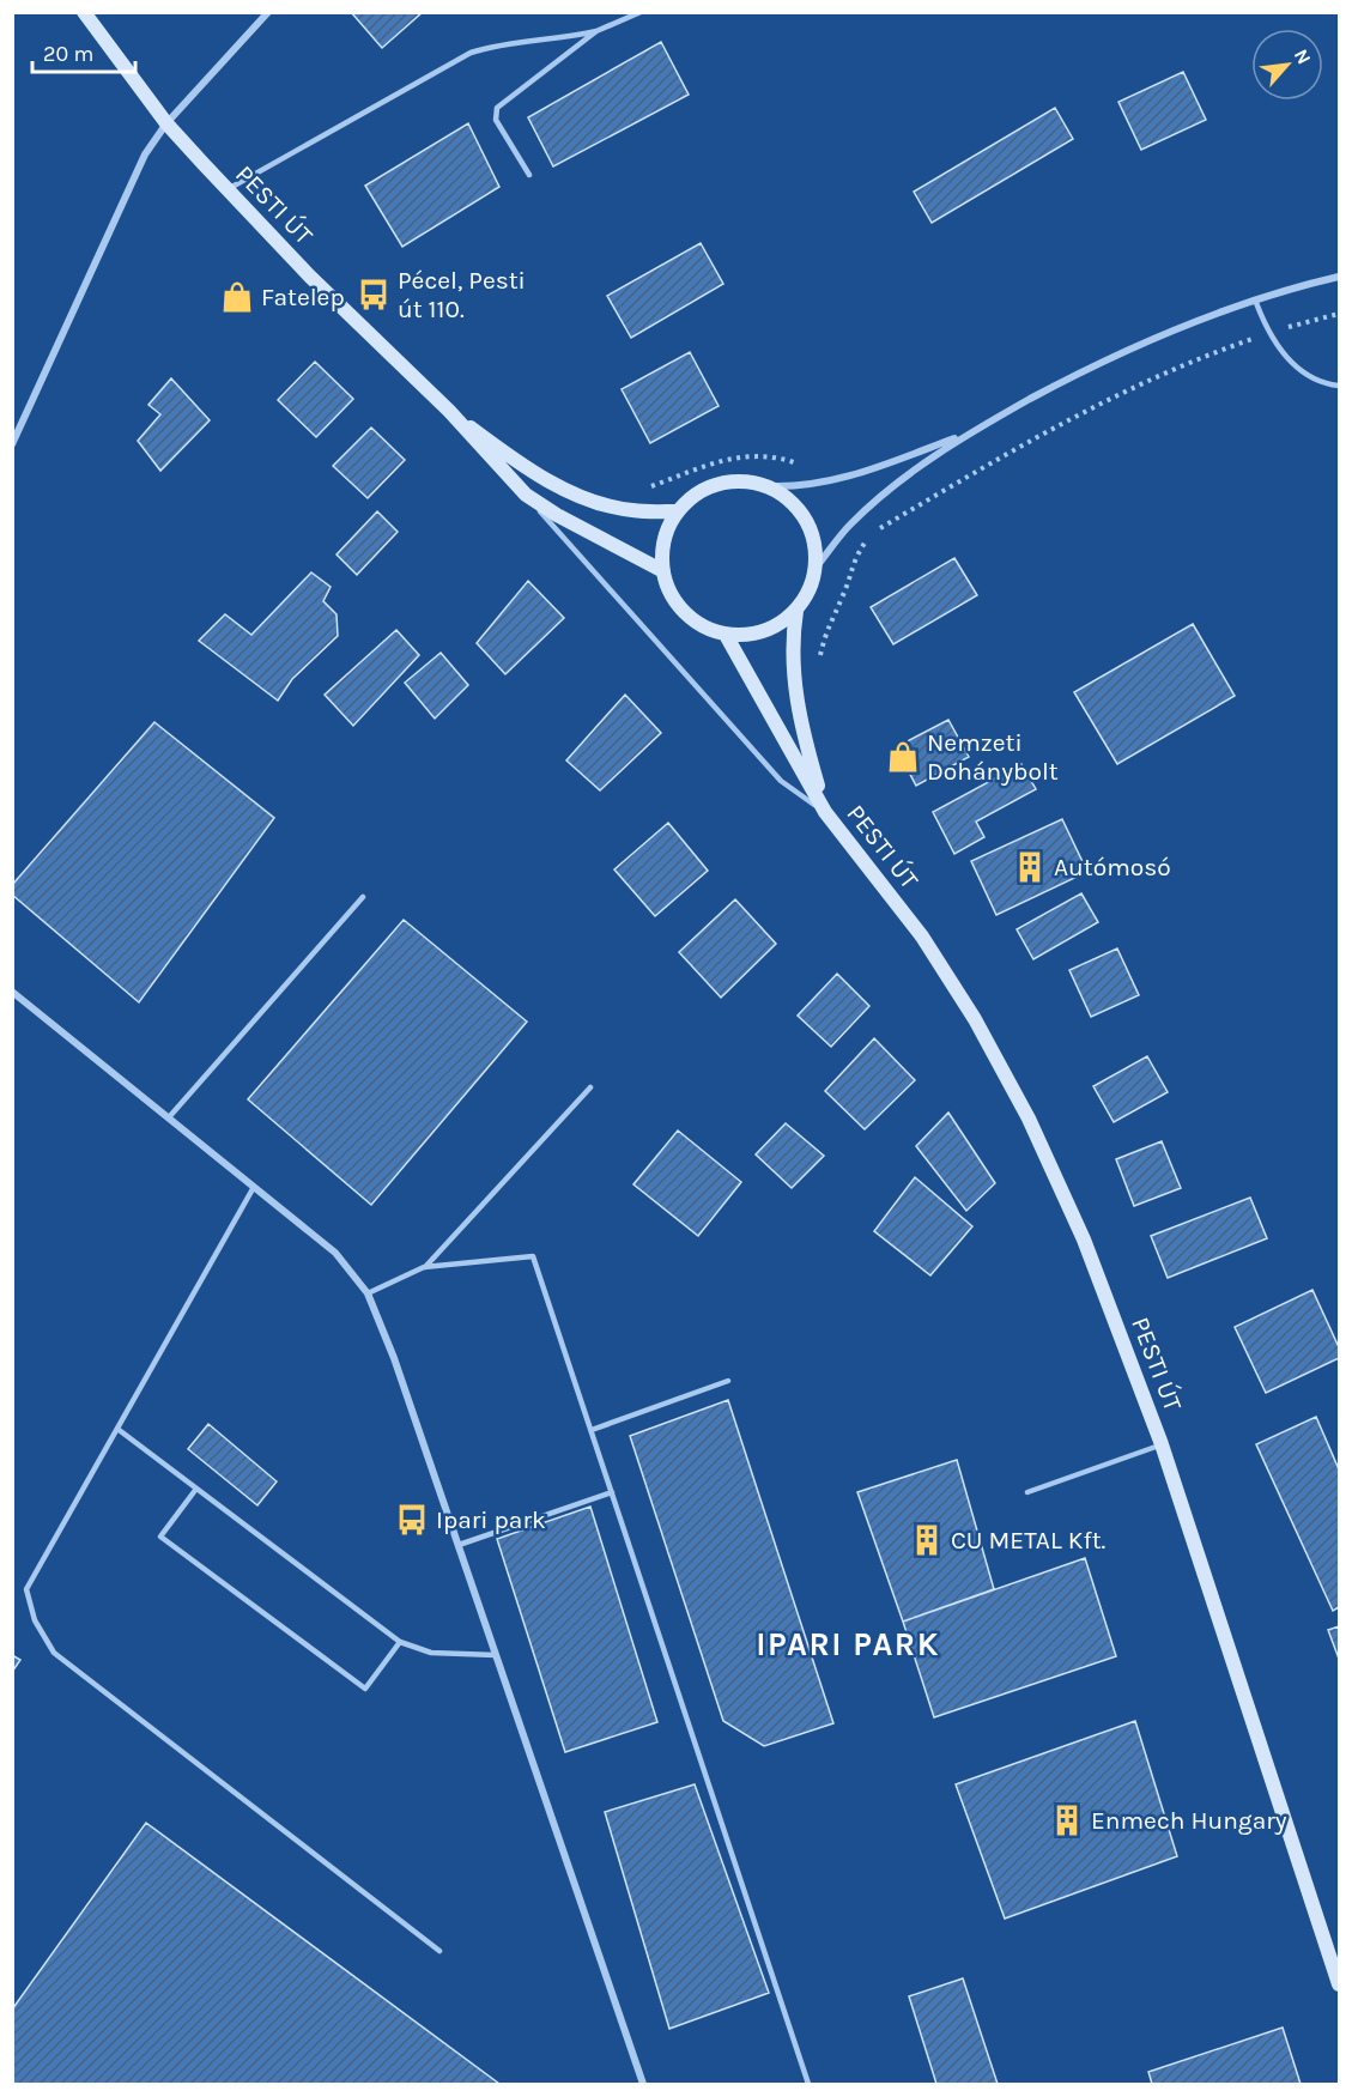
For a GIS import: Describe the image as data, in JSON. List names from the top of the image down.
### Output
{
  "streets": {
    "main road": ["PESTI ÚT"]
  },
  "districts": ["IPARI PARK"],
  "places": {
    "bus stop": ["Pécel, Pesti út 110.", "Ipari park"],
    "shop": ["Fatelep", "Nemzeti Dohánybolt"],
    "building": ["Autómosó", "CU METAL Kft.", "Enmech Hungary"]
  },
  "scale_bar": "20 m",
  "north": "top right"
}
